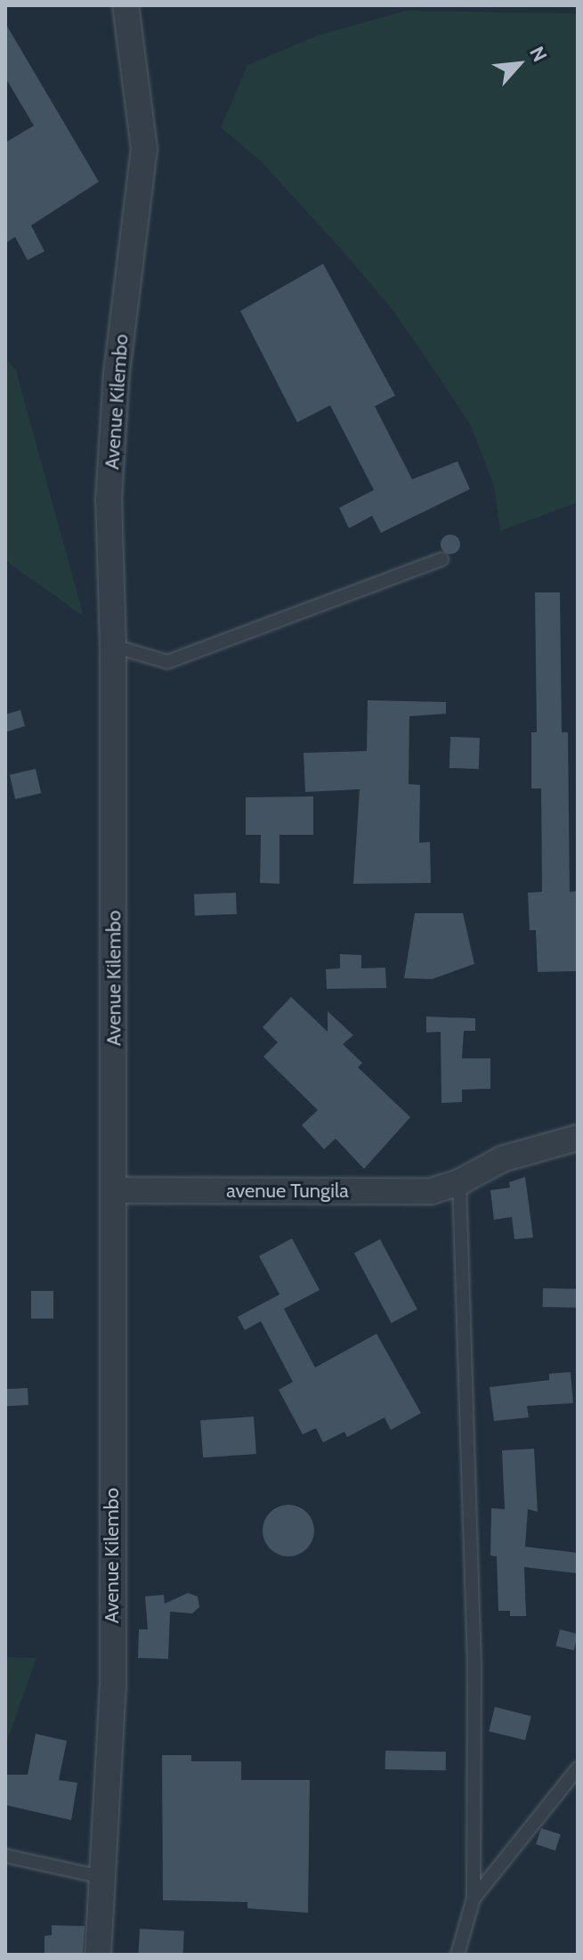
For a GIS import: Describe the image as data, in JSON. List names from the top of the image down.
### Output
{
  "streets": {
    "street": ["Avenue Kilembo", "avenue Tungila"]
  },
  "crossings": [
    ["Avenue Kilembo", "avenue Tungila"]
  ],
  "north": "top right"
}
